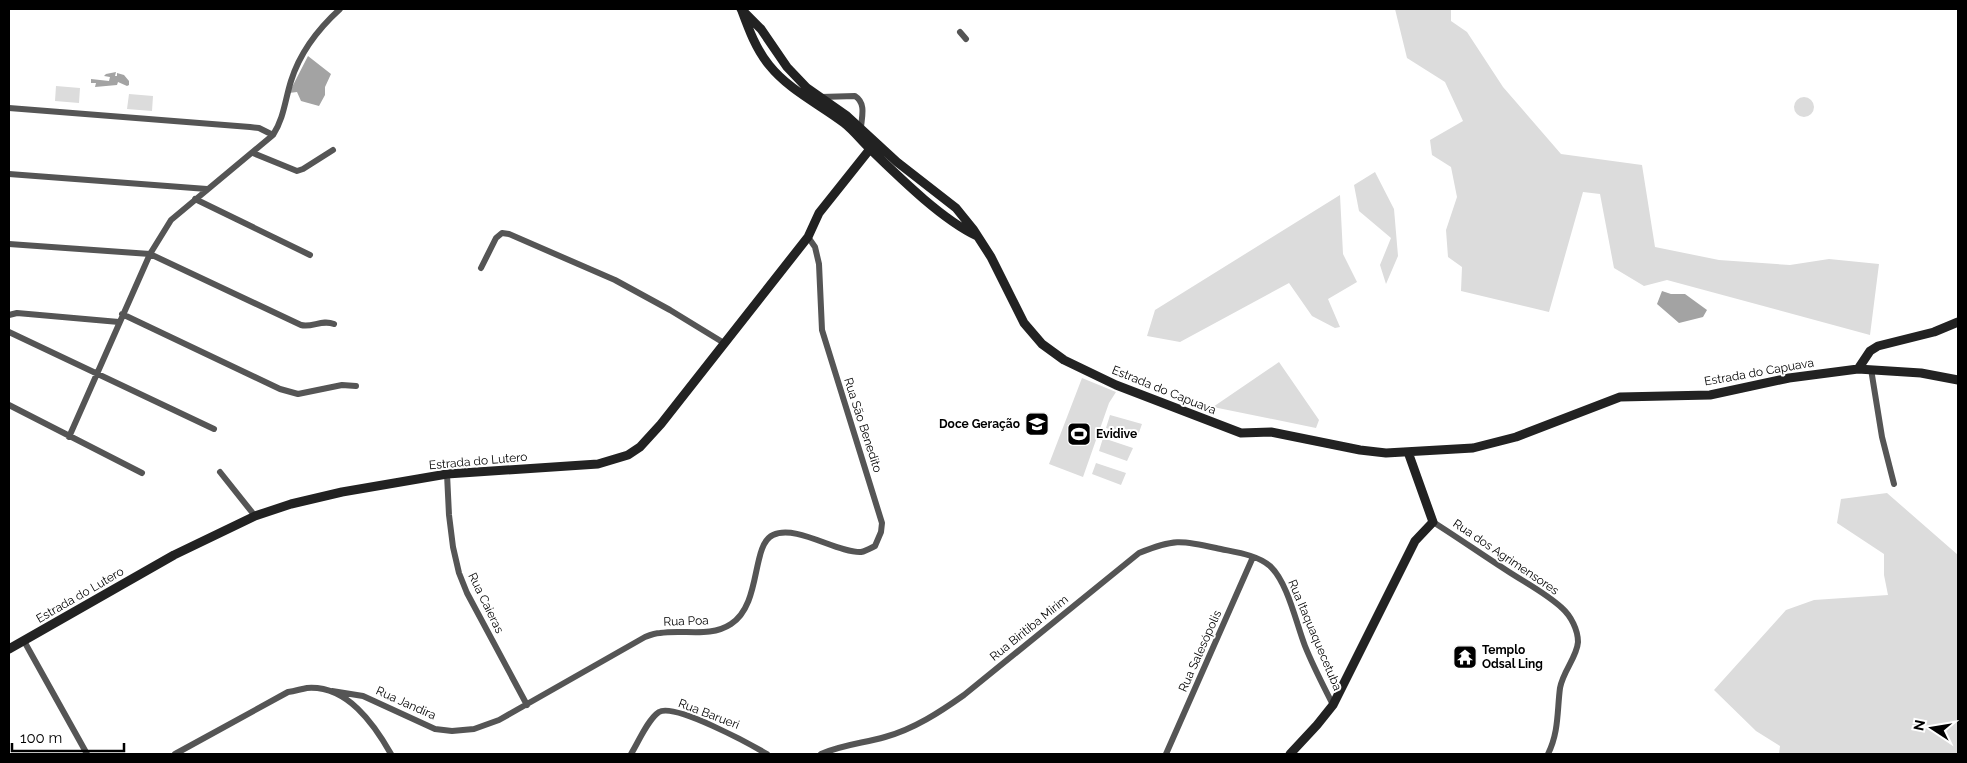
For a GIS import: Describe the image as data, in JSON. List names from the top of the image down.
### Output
{
  "streets": {
    "main road": ["Estrada do Capuava", "Estrada do Lutero"],
    "street": [
      "Rua São Benedito",
      "Rua dos Agrimensores",
      "Rua Caieras",
      "Rua Poa",
      "Rua Biritiba Mirim",
      "Rua Itaquaquecetuba",
      "Rua Salesópolis",
      "Rua Jandira",
      "Rua Barueri"
    ]
  },
  "crossings": [
    ["Estrada do Capuava", "Estrada do Lutero"],
    ["Rua São Benedito", "Estrada do Lutero"],
    ["Rua São Benedito", "Rua Poa"],
    ["Estrada do Lutero", "Rua Caieras"],
    ["Rua Caieras", "Rua Poa"],
    ["Rua Caieras", "Rua Jandira"],
    ["Rua Poa", "Rua Jandira"],
    ["Rua Biritiba Mirim", "Rua Itaquaquecetuba"],
    ["Rua Biritiba Mirim", "Rua Salesópolis"],
    ["Rua Itaquaquecetuba", "Rua Salesópolis"]
  ],
  "places": {
    "school or university": ["Doce Geração"],
    "sports": ["Evidive"],
    "temple": ["Templo Odsal Ling"]
  },
  "scale_bar": "100 m",
  "north": "left"
}
